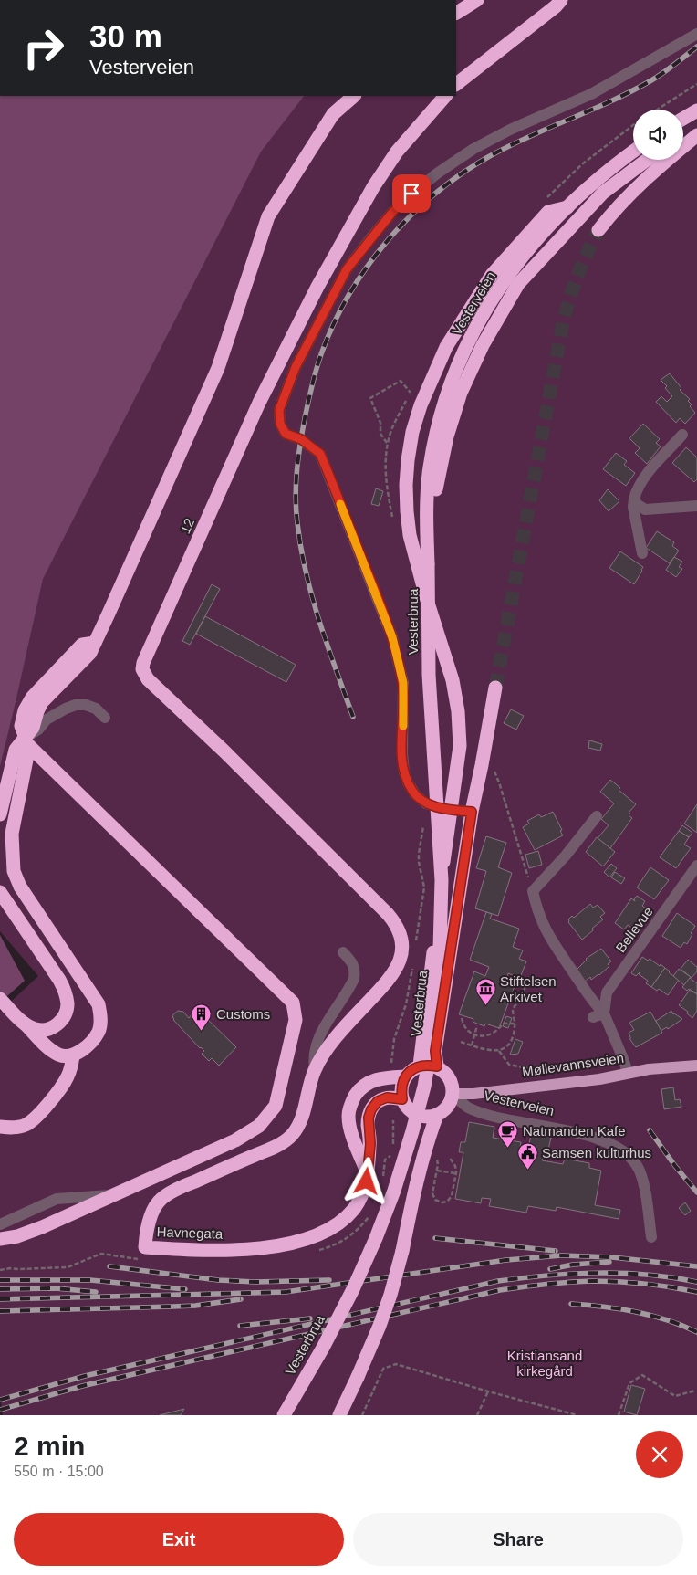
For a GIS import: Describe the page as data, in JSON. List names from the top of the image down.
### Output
{
  "streets": {
    "highway": [
      "Vesterveien",
      "12",
      "Vesterbrua",
      "Havnegata"
    ],
    "main road": ["Møllevannsveien"],
    "street": ["Bellevue"]
  },
  "crossings": [
    ["Vesterveien", "Vesterbrua"],
    ["Vesterveien", "Møllevannsveien"],
    ["12", "Havnegata"]
  ],
  "parks": ["Kristiansand kirkegård"],
  "places": {
    "museum": ["Stiftelsen Arkivet"],
    "building": ["Customs"],
    "cafe": ["Natmanden Kafe"],
    "public building": ["Samsen kulturhus"]
  },
  "page": {
    "turn": ["30 m", "Vesterveien"],
    "heading": ["2 min", "550 m · 15:00"],
    "buttons": ["Exit", "Share"]
  }
}
